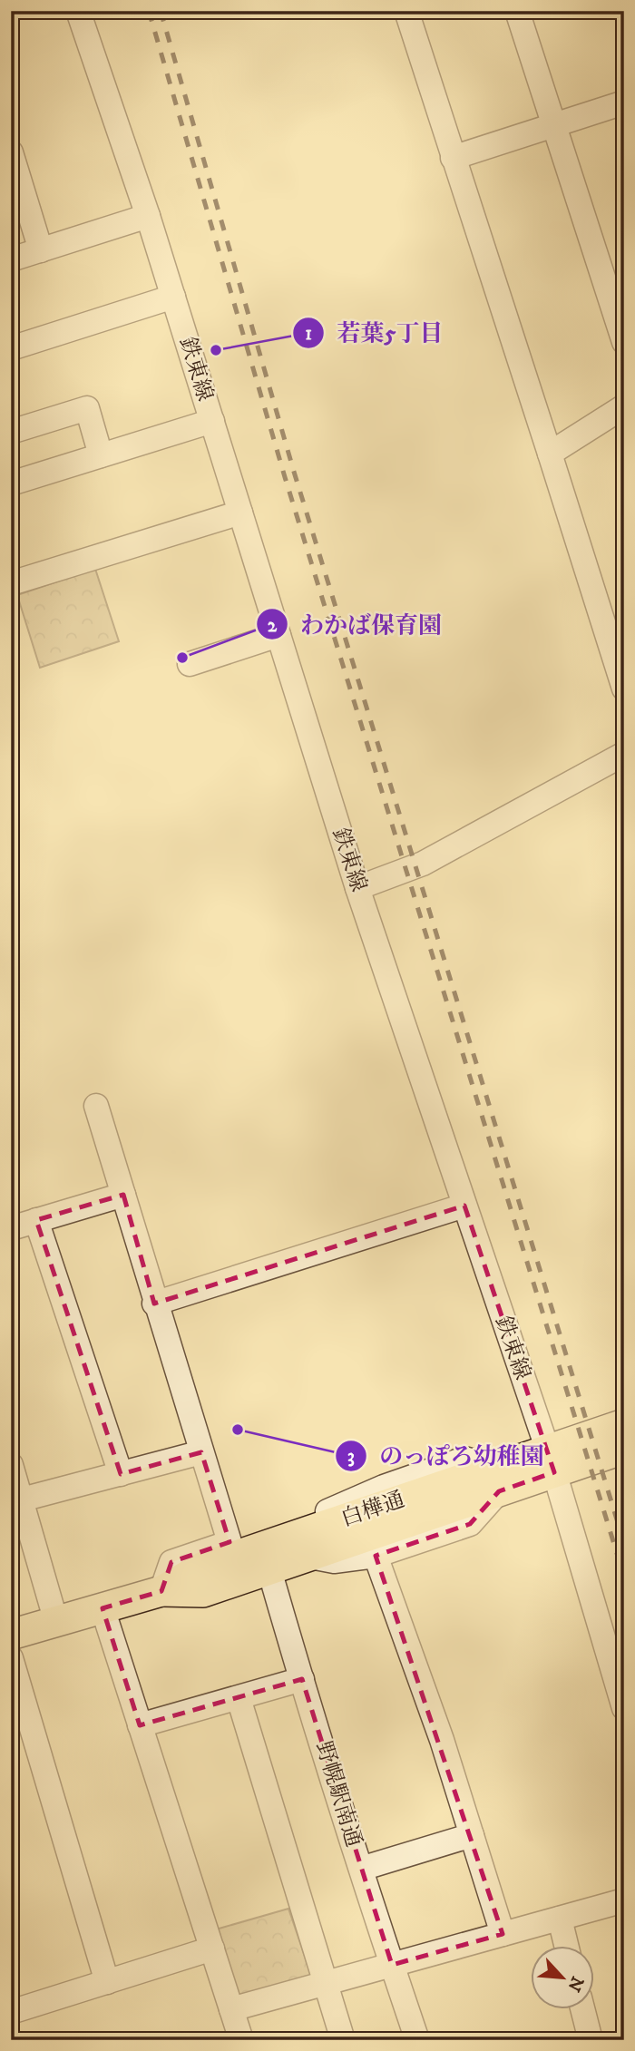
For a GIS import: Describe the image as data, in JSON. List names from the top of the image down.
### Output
{
  "streets": {
    "main road": ["白樺通"],
    "street": ["鉄東線", "野幌駅南通"]
  },
  "crossings": [
    ["鉄東線", "白樺通"],
    ["白樺通", "野幌駅南通"]
  ],
  "places": ["若葉5丁目", "わかば保育園", "のっぽろ幼稚園"],
  "north": "bottom right"
}
